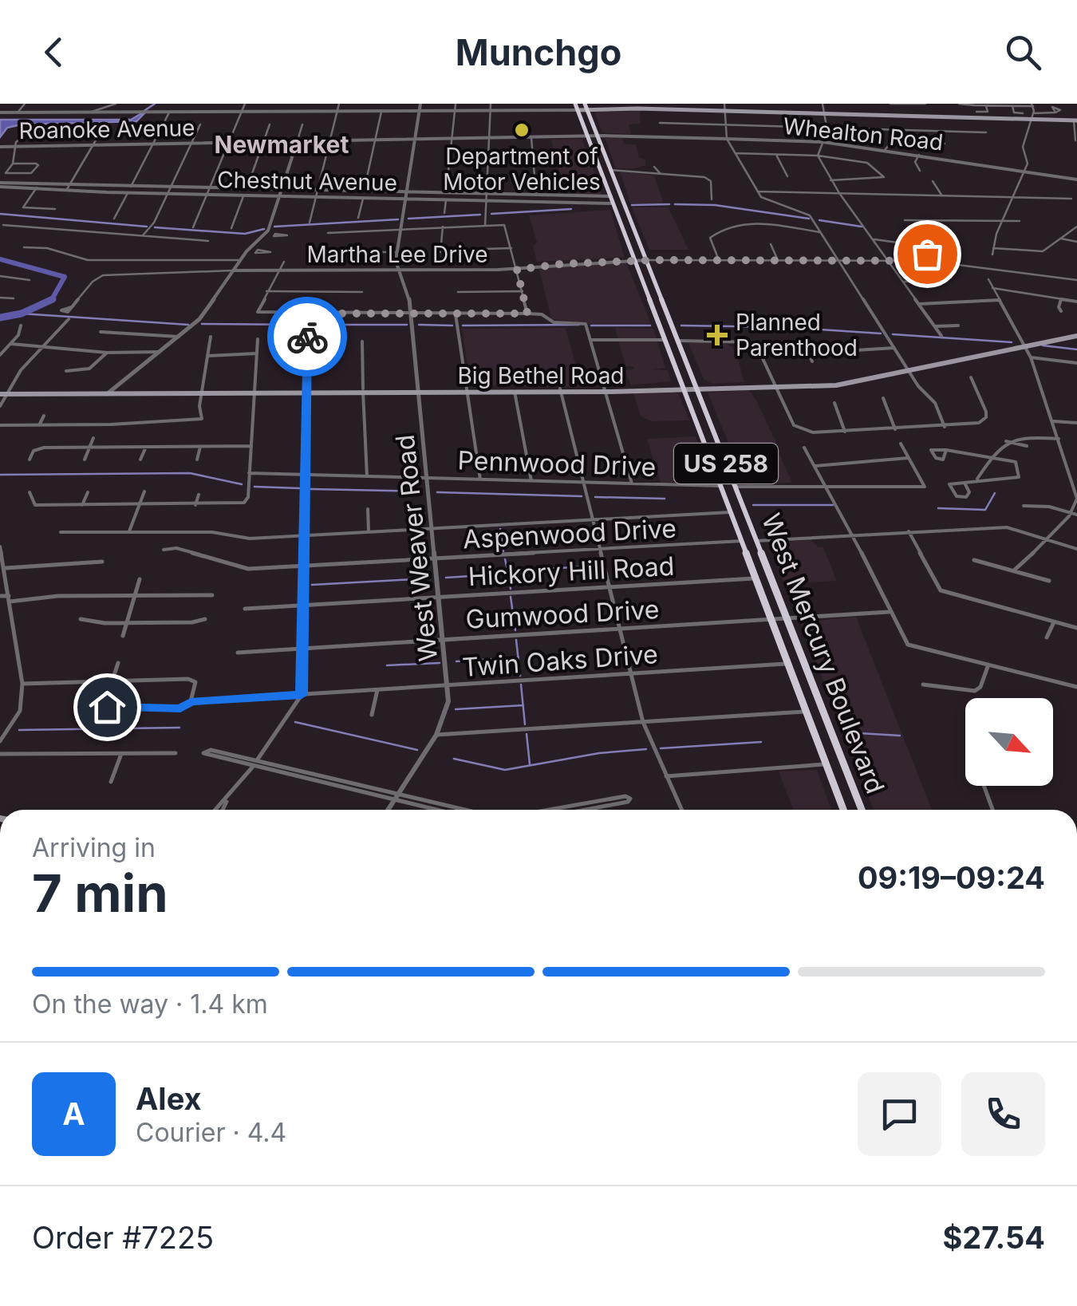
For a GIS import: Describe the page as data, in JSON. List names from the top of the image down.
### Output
{
  "streets": {
    "highway": ["US 258", "West Mercury Boulevard"],
    "main road": ["Big Bethel Road"],
    "street": [
      "Roanoke Avenue",
      "Whealton Road",
      "Chestnut Avenue",
      "Martha Lee Drive",
      "Pennwood Drive",
      "Aspenwood Drive",
      "West Weaver Road",
      "Hickory Hill Road",
      "Gumwood Drive",
      "Twin Oaks Drive"
    ]
  },
  "crossings": [
    ["Roanoke Avenue", "Whealton Road"],
    ["Roanoke Avenue", "West Weaver Road"],
    ["Roanoke Avenue", "West Mercury Boulevard"],
    ["Whealton Road", "West Mercury Boulevard"],
    ["Chestnut Avenue", "West Weaver Road"],
    ["Chestnut Avenue", "West Mercury Boulevard"],
    ["Martha Lee Drive", "West Weaver Road"],
    ["Martha Lee Drive", "West Mercury Boulevard"],
    ["Big Bethel Road", "West Weaver Road"],
    ["Big Bethel Road", "West Mercury Boulevard"],
    ["Pennwood Drive", "West Weaver Road"],
    ["Pennwood Drive", "West Mercury Boulevard"],
    ["Aspenwood Drive", "West Weaver Road"],
    ["Aspenwood Drive", "West Mercury Boulevard"],
    ["West Weaver Road", "Hickory Hill Road"],
    ["West Weaver Road", "Gumwood Drive"],
    ["West Weaver Road", "Twin Oaks Drive"],
    ["Hickory Hill Road", "West Mercury Boulevard"],
    ["Gumwood Drive", "West Mercury Boulevard"],
    ["West Mercury Boulevard", "Twin Oaks Drive"]
  ],
  "districts": ["Newmarket"],
  "places": {
    "other": ["Department of Motor Vehicles"],
    "health": ["Planned Parenthood"]
  },
  "north": "bottom right",
  "page": {
    "header": "Munchgo",
    "heading": ["7 min", "Arriving in", "09:19–09:24"],
    "panel": [
      "Alex",
      "Courier · 4.4",
      "Order #7225",
      "$27.54"
    ],
    "bar": "On the way · 1.4 km",
    "round": "A"
  }
}
